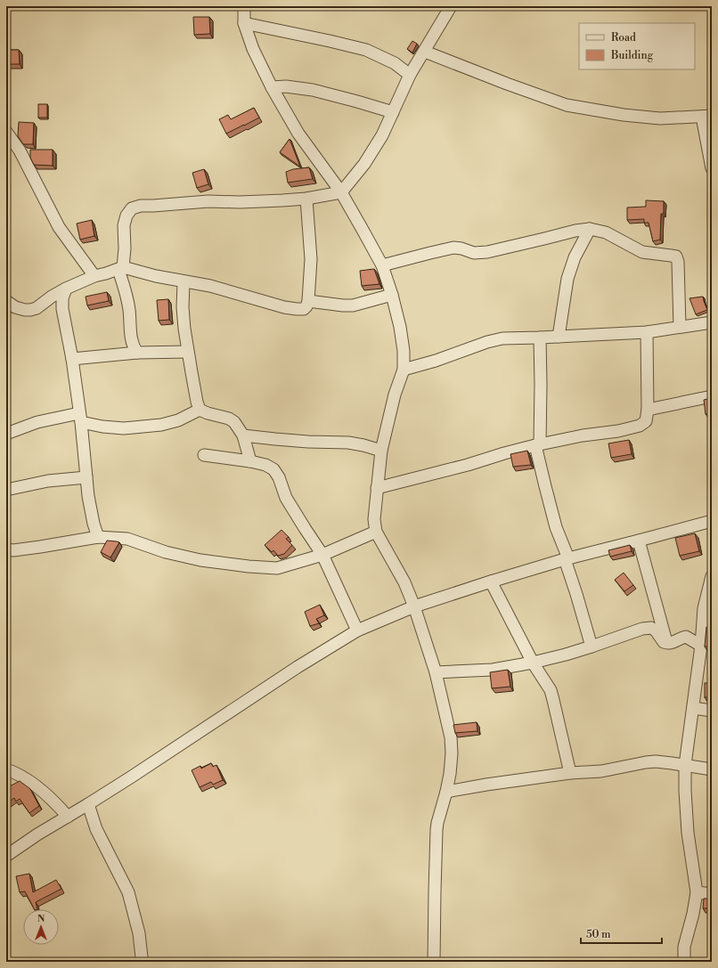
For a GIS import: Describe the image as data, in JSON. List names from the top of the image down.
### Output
{
  "legend": ["Road", "Building"],
  "scale_bar": "50 m",
  "north": "top"
}
